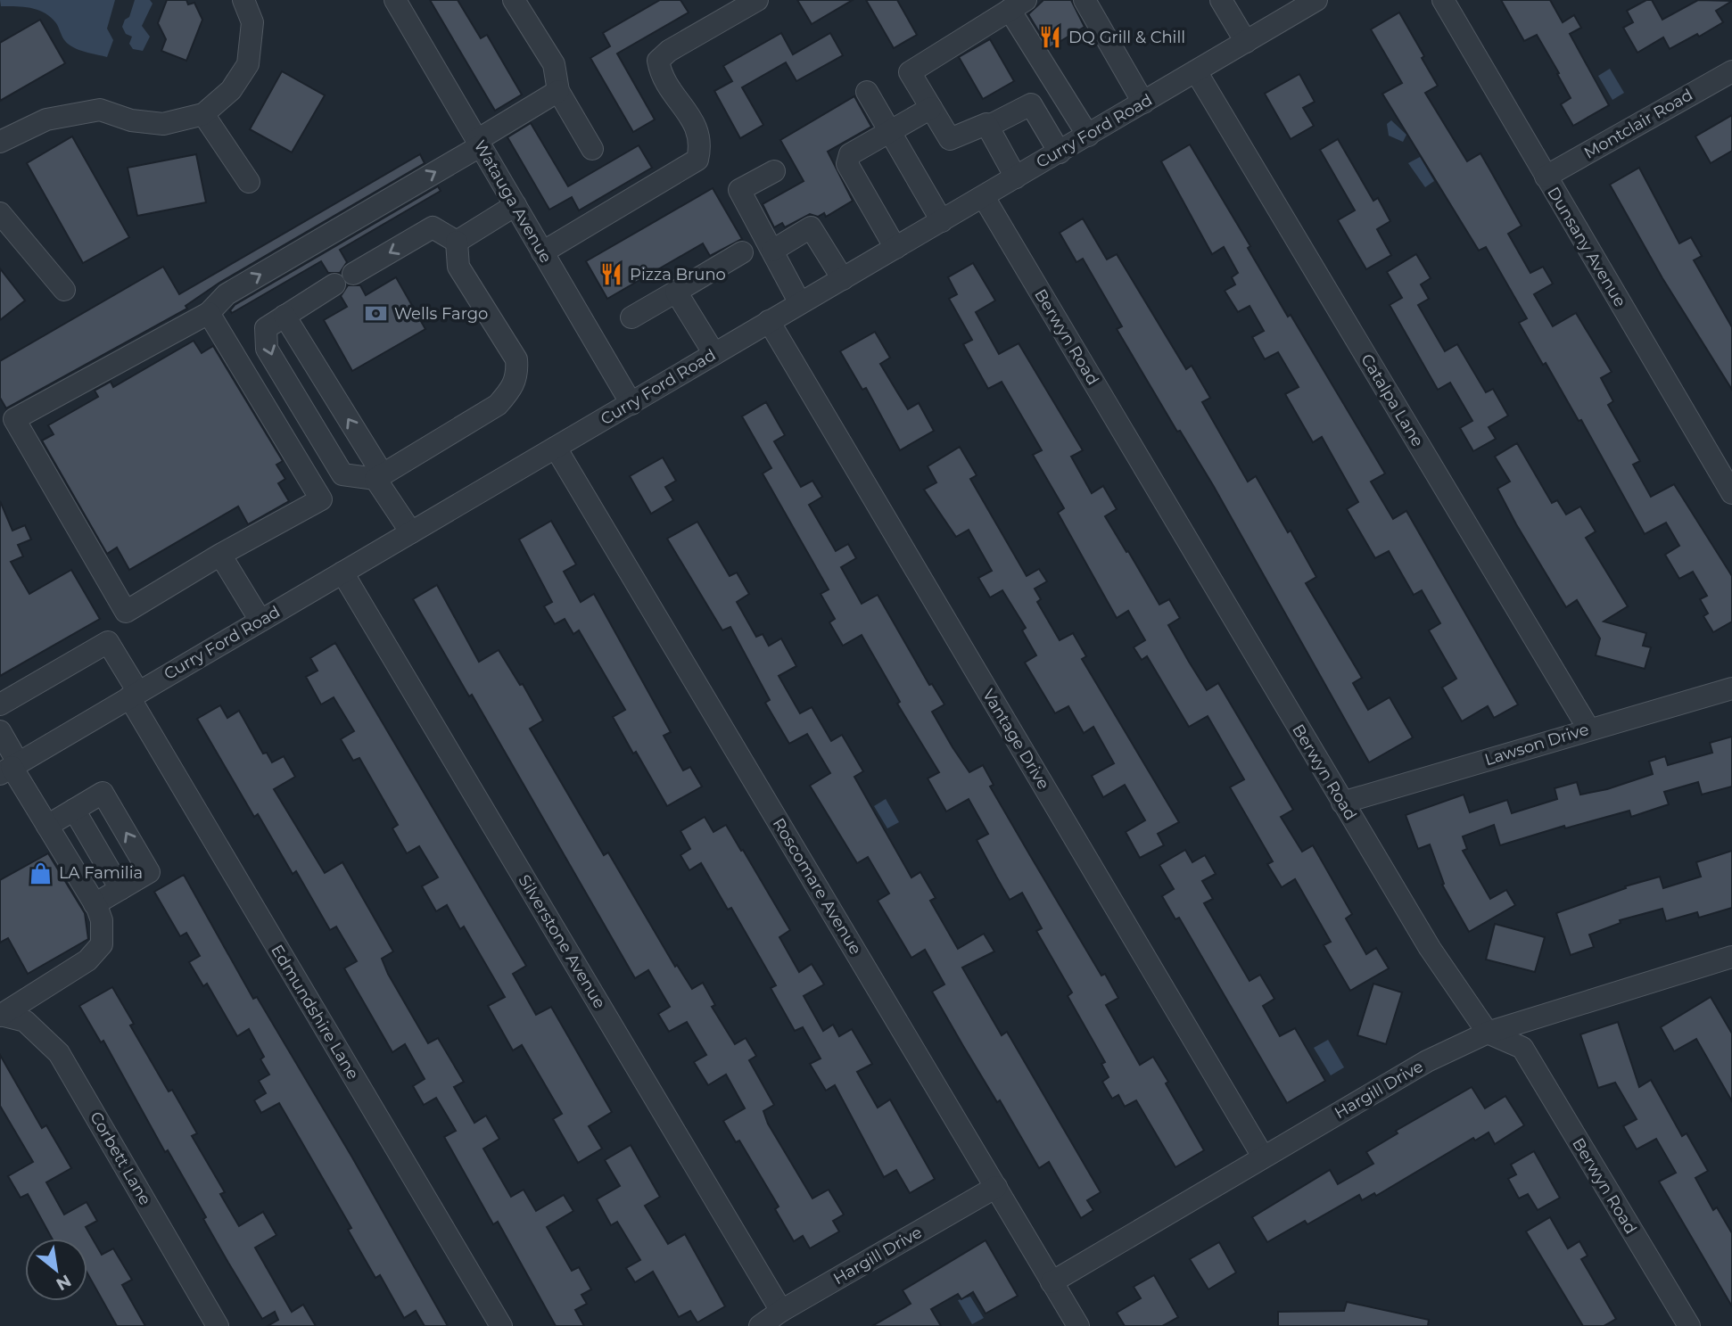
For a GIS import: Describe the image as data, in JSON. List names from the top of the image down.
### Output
{
  "streets": {
    "street": [
      "Montclair Road",
      "Curry Ford Road",
      "Watauga Avenue",
      "Dunsany Avenue",
      "Berwyn Road",
      "Catalpa Lane",
      "Vantage Drive",
      "Lawson Drive",
      "Roscomare Avenue",
      "Silverstone Avenue",
      "Edmundshire Lane",
      "Hargill Drive",
      "Corbett Lane"
    ]
  },
  "crossings": [
    ["Montclair Road", "Dunsany Avenue"],
    ["Curry Ford Road", "Watauga Avenue"],
    ["Curry Ford Road", "Berwyn Road"],
    ["Curry Ford Road", "Catalpa Lane"],
    ["Curry Ford Road", "Vantage Drive"],
    ["Curry Ford Road", "Roscomare Avenue"],
    ["Curry Ford Road", "Silverstone Avenue"],
    ["Curry Ford Road", "Edmundshire Lane"],
    ["Berwyn Road", "Lawson Drive"],
    ["Berwyn Road", "Hargill Drive"],
    ["Catalpa Lane", "Lawson Drive"],
    ["Vantage Drive", "Hargill Drive"],
    ["Roscomare Avenue", "Hargill Drive"],
    ["Silverstone Avenue", "Hargill Drive"]
  ],
  "places": {
    "restaurant": ["DQ Grill & Chill", "Pizza Bruno"],
    "bank": ["Wells Fargo"],
    "shop": ["LA Familia"]
  },
  "north": "bottom right"
}
